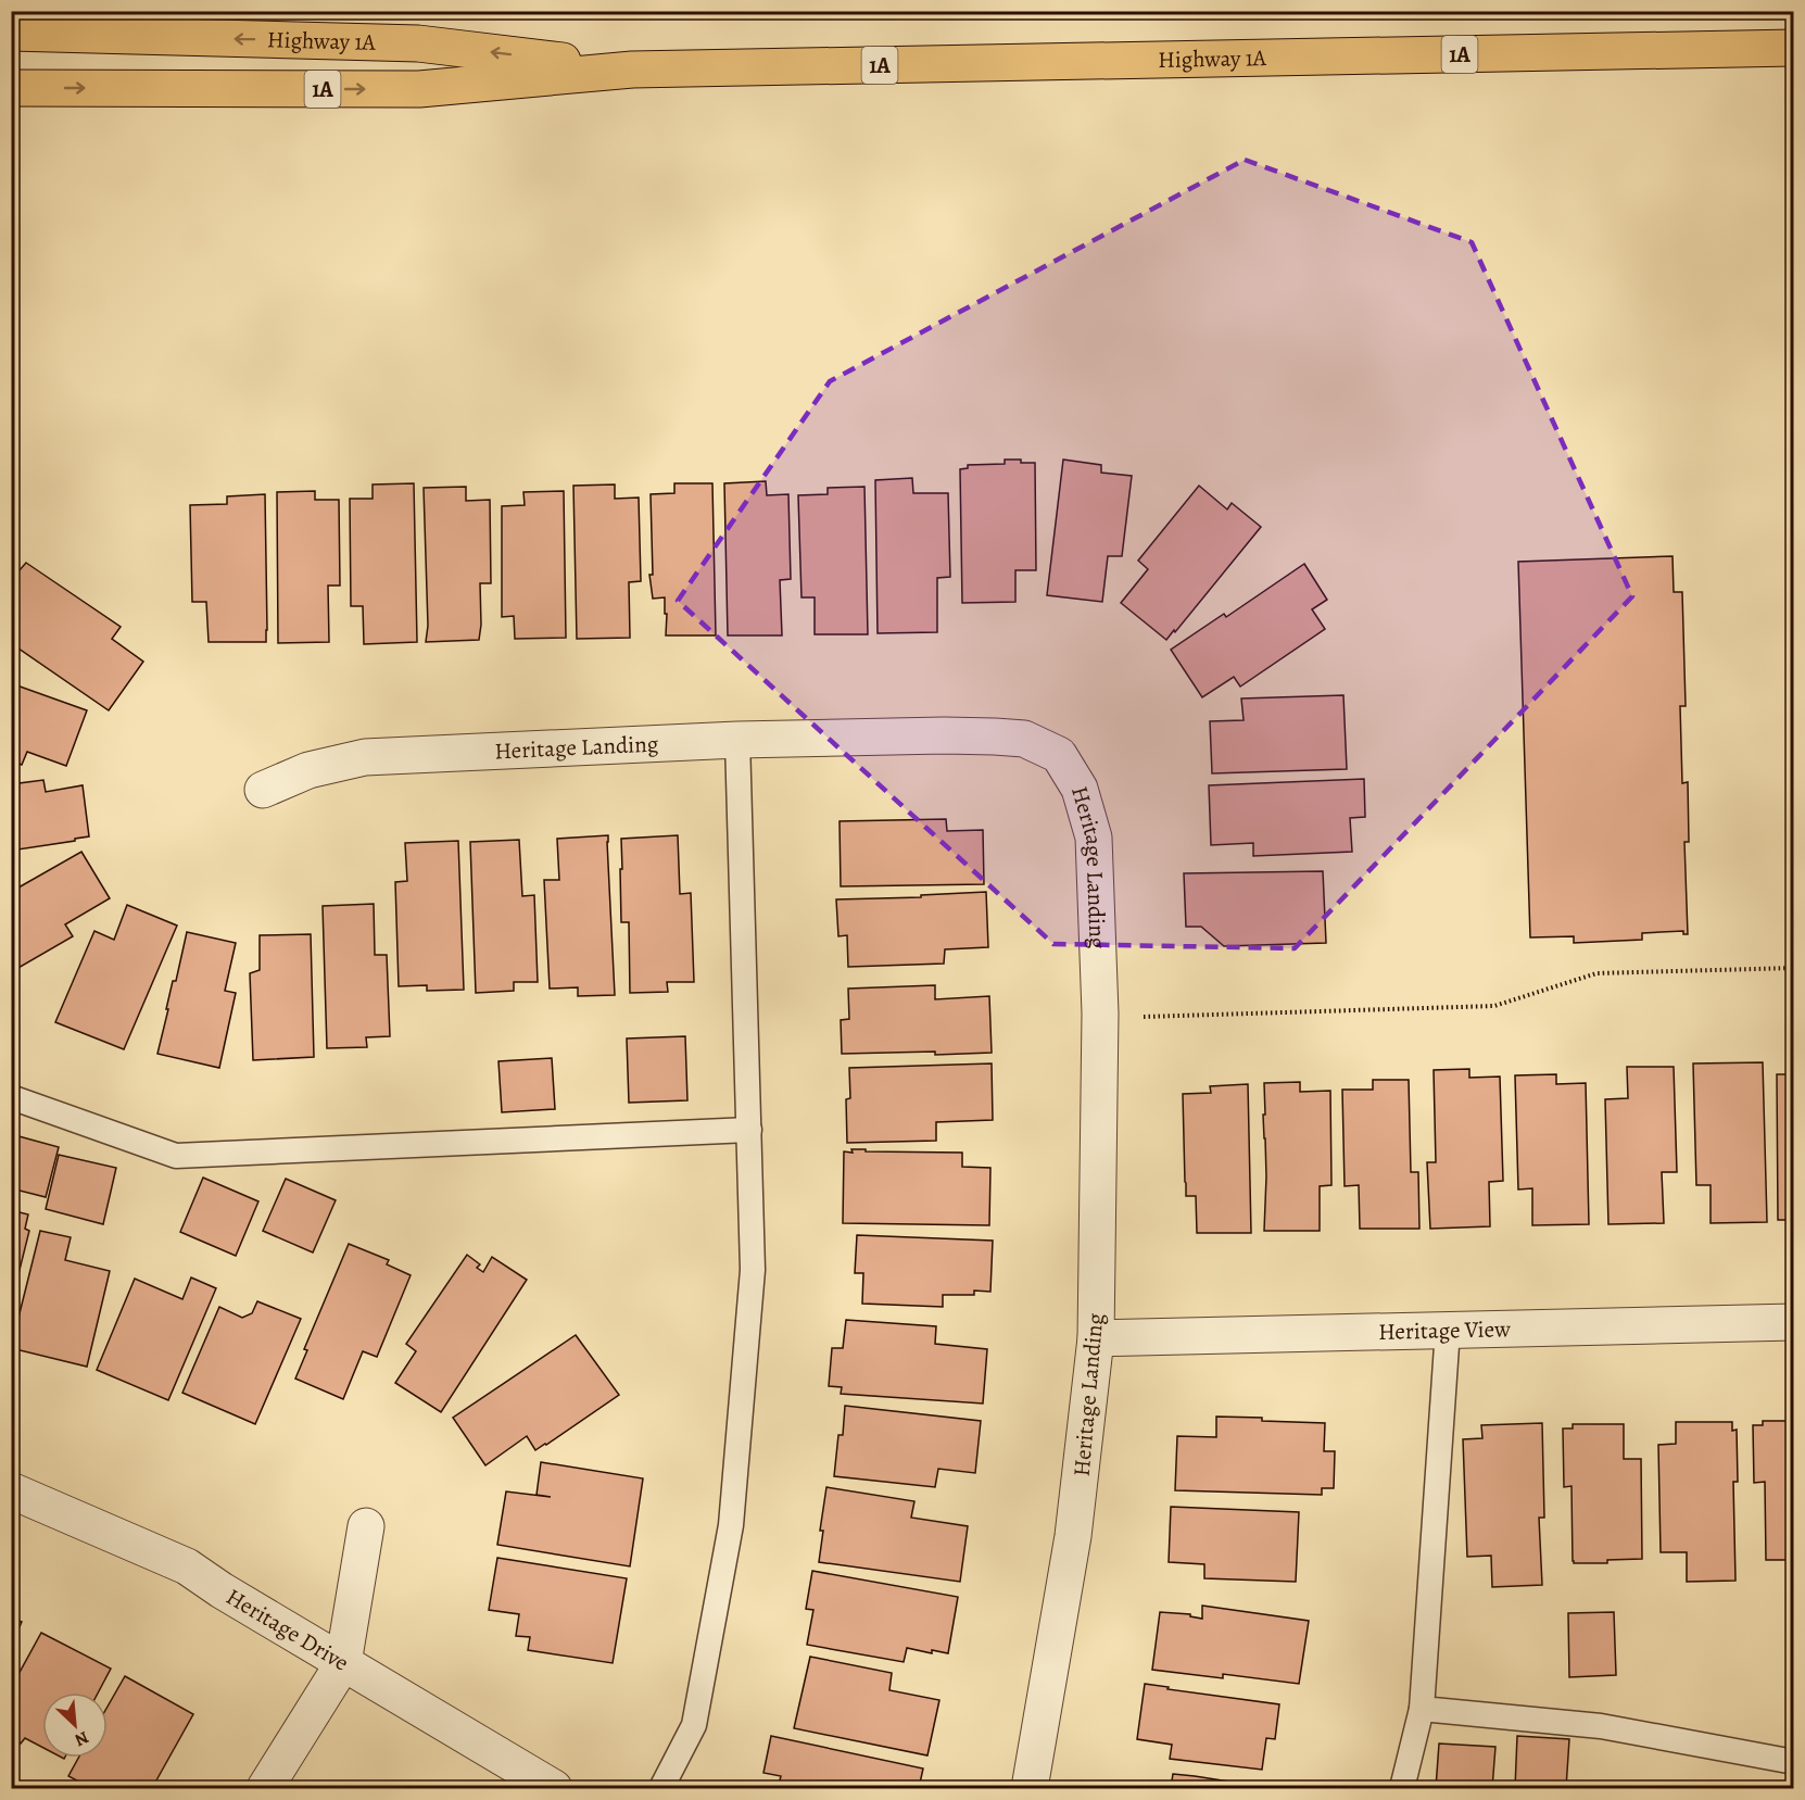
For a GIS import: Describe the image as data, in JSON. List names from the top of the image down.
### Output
{
  "streets": {
    "main road": ["Highway 1A", "1A"],
    "street": ["Heritage Landing", "Heritage View", "Heritage Drive"]
  },
  "crossings": [
    ["Heritage Landing", "Heritage View"]
  ],
  "north": "bottom right"
}
